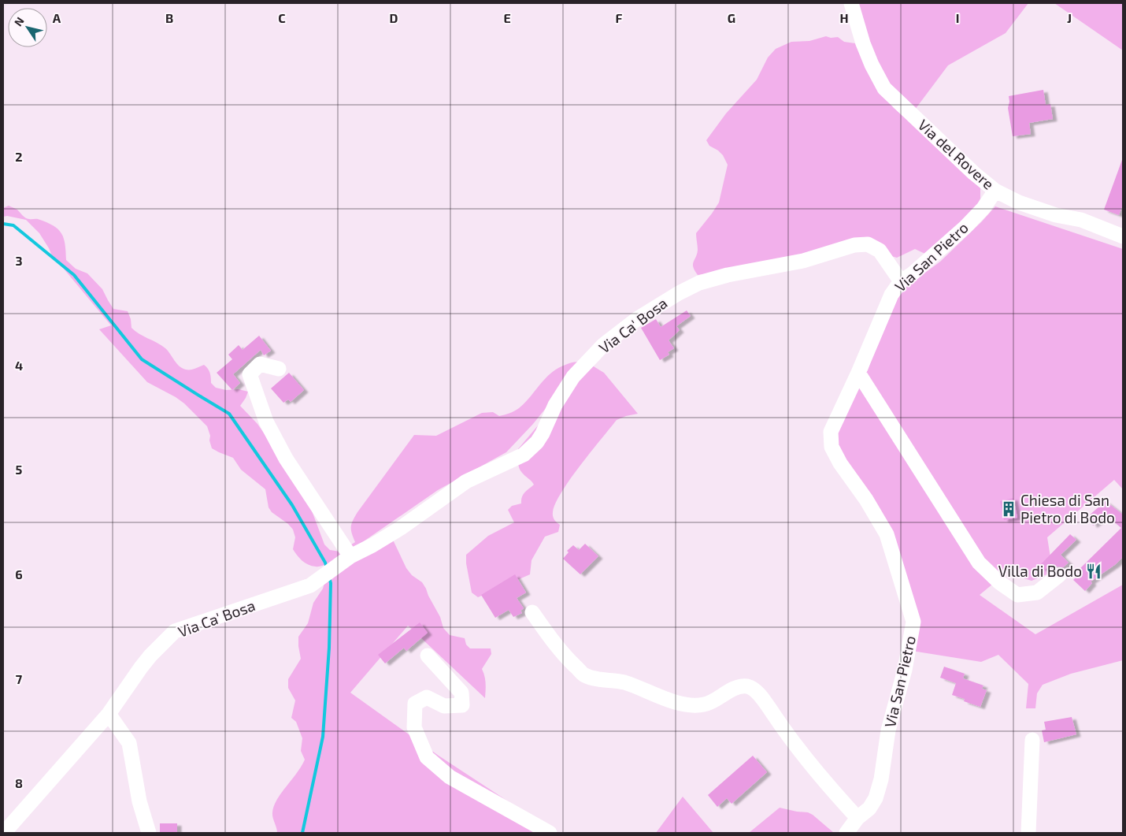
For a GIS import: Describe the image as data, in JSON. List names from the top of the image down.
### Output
{
  "streets": {
    "street": ["Via del Rovere", "Via San Pietro", "Via Ca' Bosa"]
  },
  "crossings": [
    ["Via del Rovere", "Via San Pietro"],
    ["Via San Pietro", "Via Ca' Bosa"]
  ],
  "places": {
    "building": ["Chiesa di San Pietro di Bodo"],
    "restaurant": ["Villa di Bodo"]
  },
  "north": "top left",
  "grid": {
    "columns": [
      "A",
      "B",
      "C",
      "D",
      "E",
      "F",
      "G",
      "H",
      "I",
      "J"
    ],
    "rows": [
      "2",
      "3",
      "4",
      "5",
      "6",
      "7",
      "8"
    ]
  }
}
